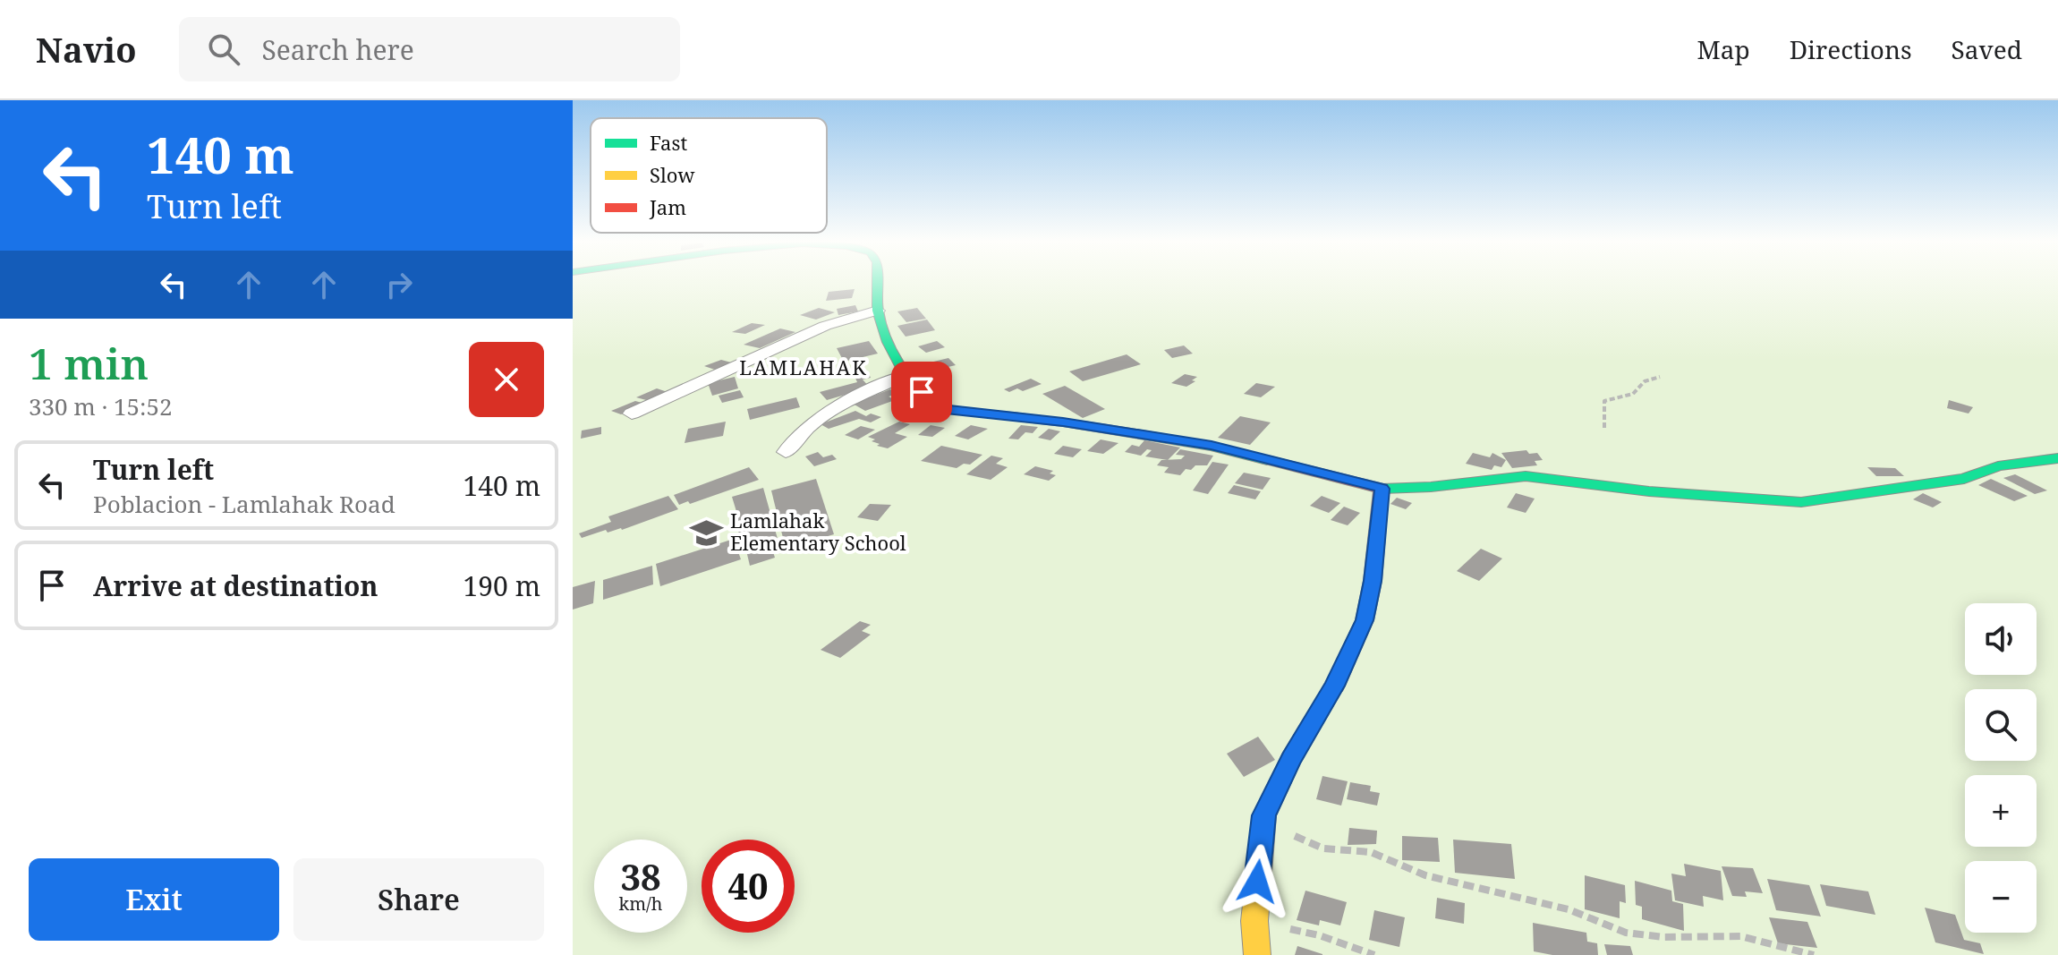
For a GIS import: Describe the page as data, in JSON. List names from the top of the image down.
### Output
{
  "districts": ["LAMLAHAK"],
  "places": {
    "school or university": ["Lamlahak Elementary School"]
  },
  "legend": ["Fast", "Slow", "Jam"],
  "page": {
    "header": "Navio",
    "search": "Search here",
    "nav": ["Map", "Directions", "Saved"],
    "turn": ["140 m", "Turn left"],
    "heading": ["1 min", "330 m · 15:52"],
    "list": [
      {
        "name": "Turn left",
        "note": "Poblacion - Lamlahak Road",
        "value": "140 m"
      },
      {
        "name": "Arrive at destination",
        "value": "190 m"
      }
    ],
    "map_buttons": ["+", "−"],
    "speed": "38 km/h",
    "limit": "40",
    "buttons": ["Exit", "Share"]
  }
}
